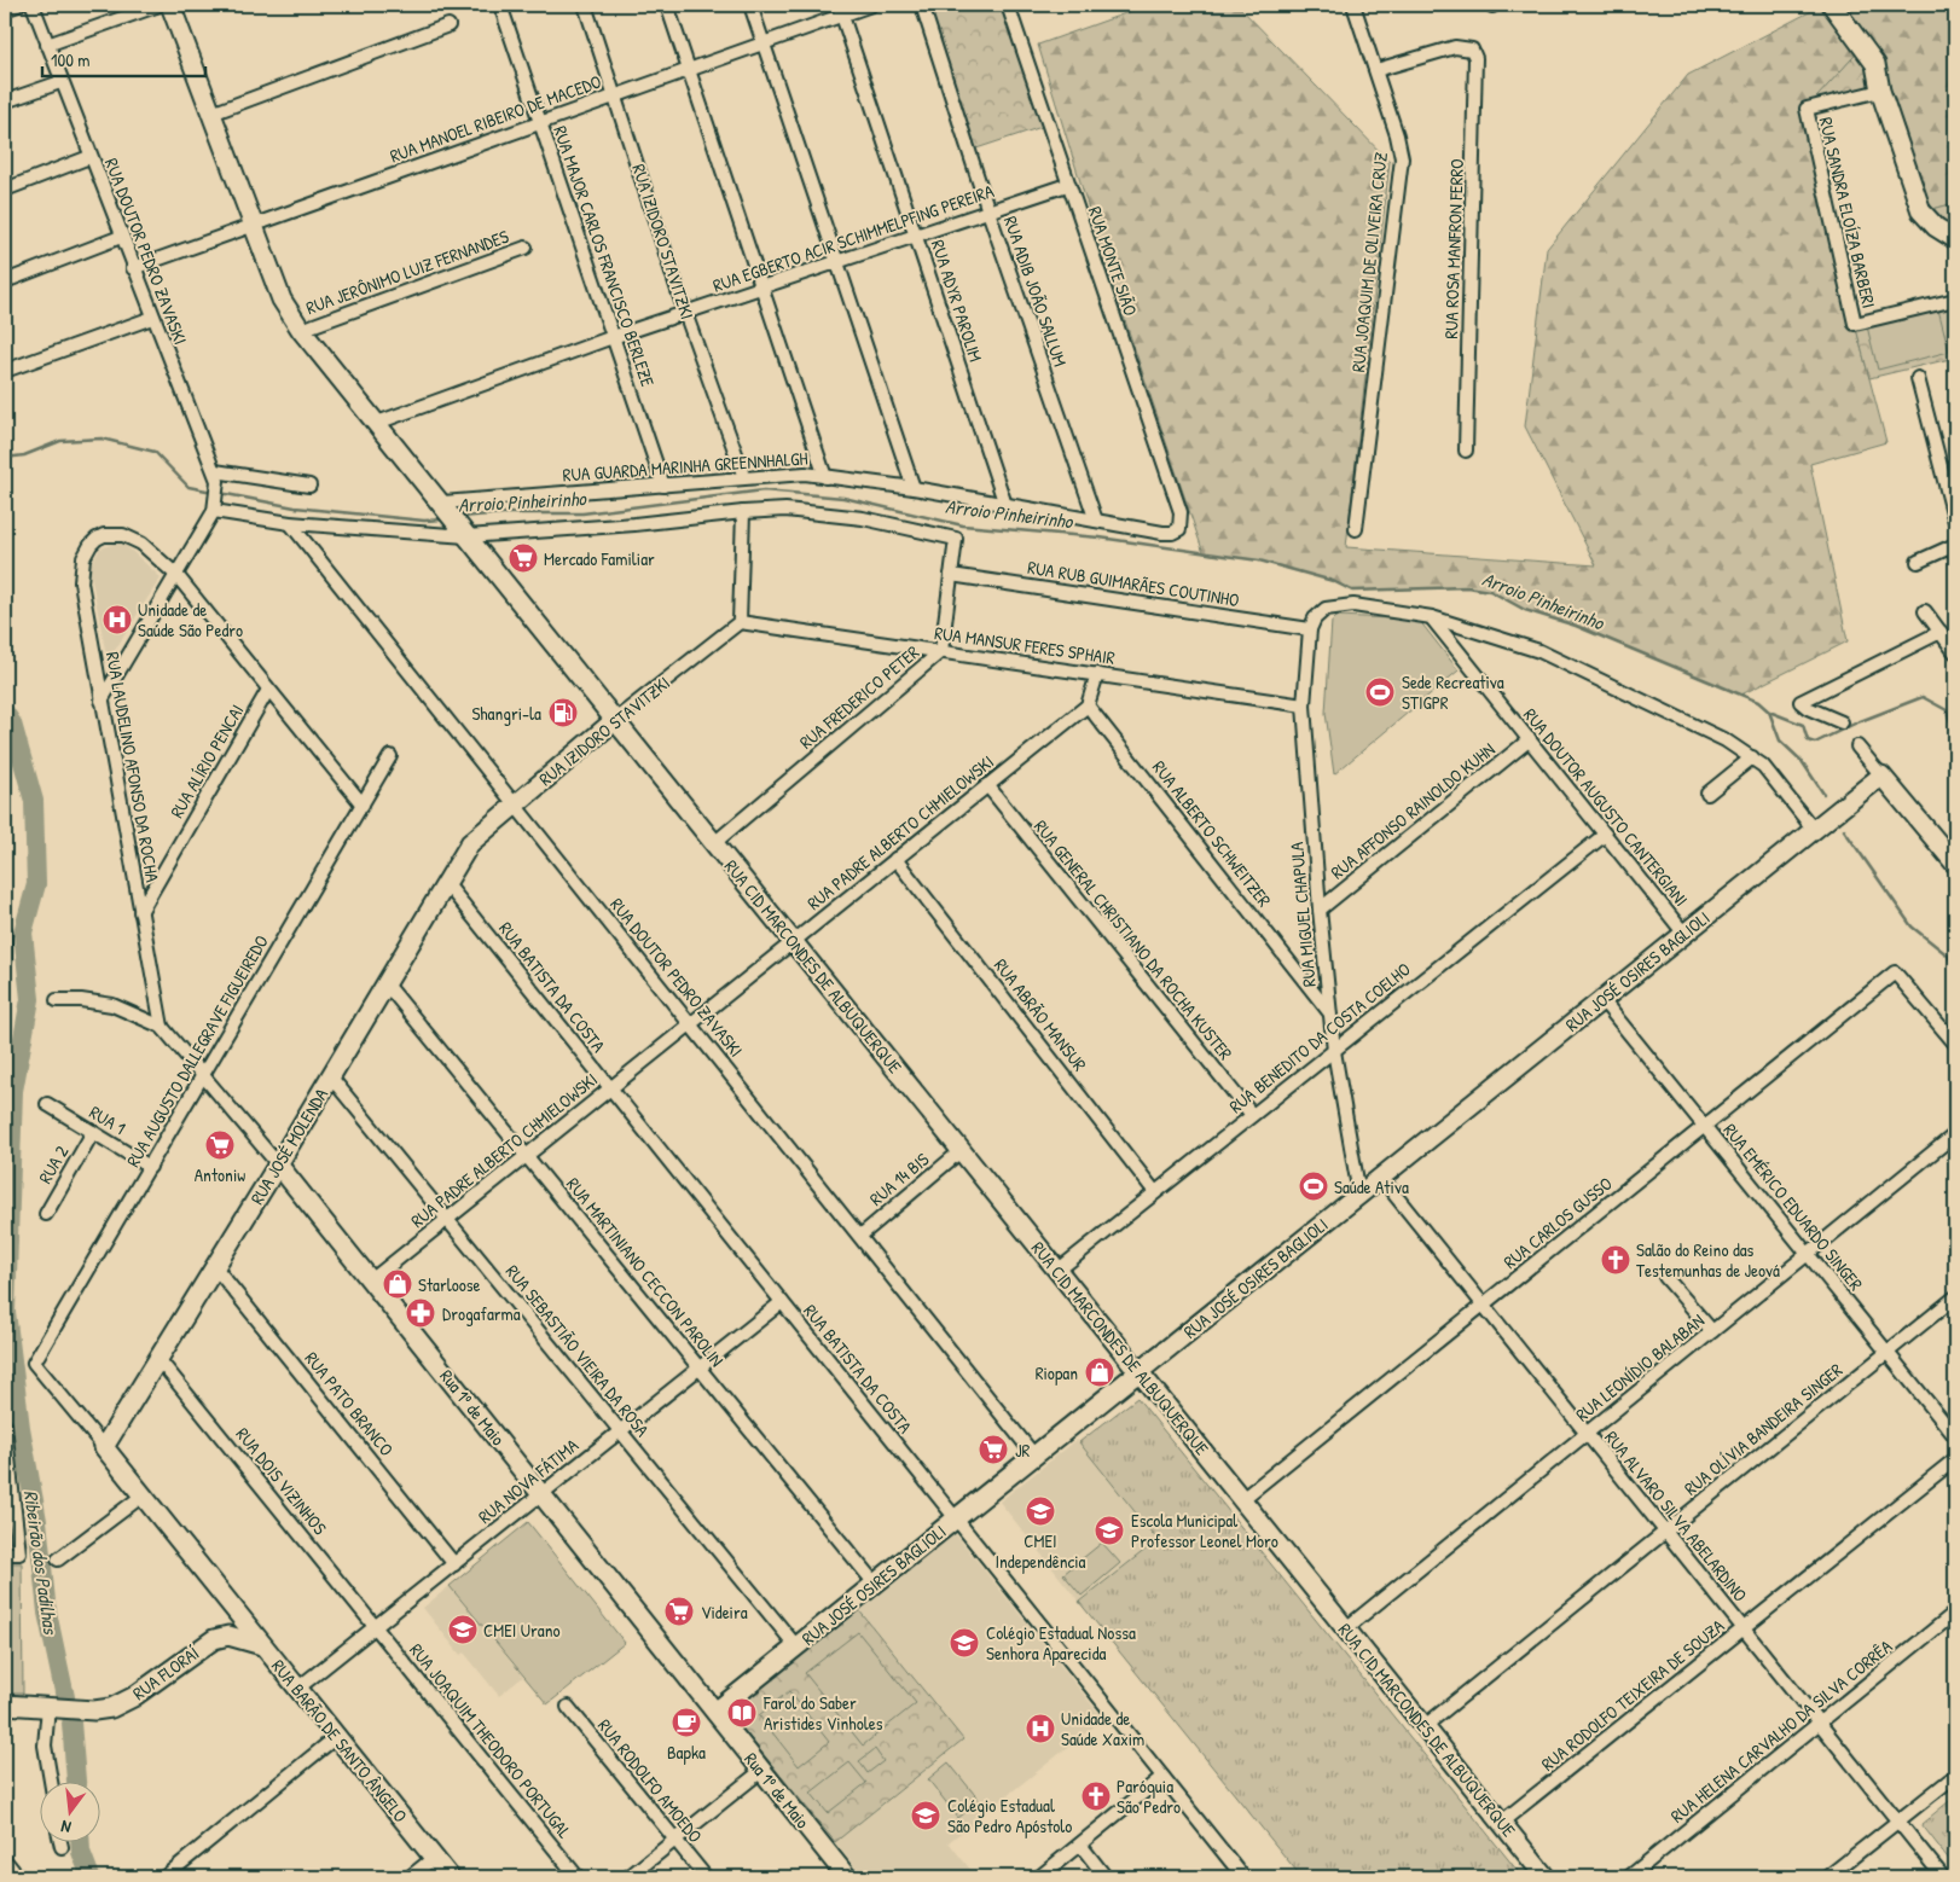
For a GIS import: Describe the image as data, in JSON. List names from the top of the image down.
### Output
{
  "streets": {
    "street": [
      "RUA MANOEL RIBEIRO DE MACEDO",
      "RUA SANDRA ELOÍZA BARBERI",
      "RUA EGBERTO ACIR SCHIMMELPFING PEREIRA",
      "RUA IZIDORO STAVITZKI",
      "RUA ROSA MANFRON FERRO",
      "RUA DOUTOR PEDRO ZAVASKI",
      "RUA MAJOR CARLOS FRANCISCO BERLEZE",
      "RUA MONTE SIÃO",
      "RUA JOAQUIM DE OLIVEIRA CRUZ",
      "RUA JERÔNIMO LUIZ FERNANDES",
      "RUA ADIB JOÃO SALLUM",
      "RUA ADYR PAROLIM",
      "RUA GUARDA MARINHA GREENNHALGH",
      "RUA RUB GUIMARÃES COUTINHO",
      "RUA MANSUR FERES SPHAIR",
      "RUA FREDERICO PETER",
      "RUA ALÍRIO PENCAI",
      "RUA LAUDELINO AFONSO DA ROCHA",
      "RUA DOUTOR AUGUSTO CANTERGIANI",
      "RUA AFFONSO RAINOLDO KUHN",
      "RUA PADRE ALBERTO CHMIELOWSKI",
      "RUA ALBERTO SCHWEITZER",
      "RUA MIGUEL CHAPULA",
      "RUA GENERAL CHRISTIANO DA ROCHA KUSTER",
      "RUA CID MARCONDES DE ALBUQUERQUE",
      "RUA JOSÉ OSIRES BAGLIOLI",
      "RUA BATISTA DA COSTA",
      "RUA ABRÃO MANSUR",
      "RUA BENEDITO DA COSTA COELHO",
      "RUA AUGUSTO DALLEGRAVE FIGUEIREDO",
      "RUA 1",
      "RUA JOSÉ MOLENDA",
      "RUA 2",
      "RUA 14 BIS",
      "RUA EMÉRICO EDUARDO SINGER",
      "RUA CARLOS GUSSO",
      "RUA MARTINIANO CECCON PAROLIN",
      "RUA SEBASTIÃO VIEIRA DA ROSA",
      "RUA LEONÍDIO BALABAN",
      "RUA PATO BRANCO",
      "Rua 1º de Maio",
      "RUA OLÍVIA BANDEIRA SINGER",
      "RUA DOIS VIZINHOS",
      "RUA NOVA FÁTIMA",
      "RUA ALVARO SILVA ABELARDINO",
      "RUA FLORAÍ",
      "RUA RODOLFO TEIXEIRA DE SOUZA",
      "RUA HELENA CARVALHO DA SILVA CORRÊA",
      "RUA BARÃO DE SANTO ÂNGELO",
      "RUA JOAQUIM THEODORO PORTUGAL",
      "RUA RODOLFO AMOEDO"
    ]
  },
  "crossings": [
    ["RUA MANOEL RIBEIRO DE MACEDO", "RUA IZIDORO STAVITZKI"],
    ["RUA MANOEL RIBEIRO DE MACEDO", "RUA DOUTOR PEDRO ZAVASKI"],
    ["RUA MANOEL RIBEIRO DE MACEDO", "RUA MAJOR CARLOS FRANCISCO BERLEZE"],
    ["RUA MANOEL RIBEIRO DE MACEDO", "RUA ADYR PAROLIM"],
    ["RUA MANOEL RIBEIRO DE MACEDO", "RUA CID MARCONDES DE ALBUQUERQUE"],
    ["RUA EGBERTO ACIR SCHIMMELPFING PEREIRA", "RUA IZIDORO STAVITZKI"],
    ["RUA EGBERTO ACIR SCHIMMELPFING PEREIRA", "RUA MAJOR CARLOS FRANCISCO BERLEZE"],
    ["RUA EGBERTO ACIR SCHIMMELPFING PEREIRA", "RUA MONTE SIÃO"],
    ["RUA EGBERTO ACIR SCHIMMELPFING PEREIRA", "RUA ADIB JOÃO SALLUM"],
    ["RUA EGBERTO ACIR SCHIMMELPFING PEREIRA", "RUA ADYR PAROLIM"],
    ["RUA EGBERTO ACIR SCHIMMELPFING PEREIRA", "RUA CID MARCONDES DE ALBUQUERQUE"],
    ["RUA IZIDORO STAVITZKI", "RUA DOUTOR PEDRO ZAVASKI"],
    ["RUA IZIDORO STAVITZKI", "RUA GUARDA MARINHA GREENNHALGH"],
    ["RUA IZIDORO STAVITZKI", "RUA MANSUR FERES SPHAIR"],
    ["RUA IZIDORO STAVITZKI", "RUA CID MARCONDES DE ALBUQUERQUE"],
    ["RUA IZIDORO STAVITZKI", "RUA JOSÉ MOLENDA"],
    ["RUA ROSA MANFRON FERRO", "RUA JOAQUIM DE OLIVEIRA CRUZ"],
    ["RUA DOUTOR PEDRO ZAVASKI", "RUA PADRE ALBERTO CHMIELOWSKI"],
    ["RUA DOUTOR PEDRO ZAVASKI", "RUA JOSÉ OSIRES BAGLIOLI"],
    ["RUA DOUTOR PEDRO ZAVASKI", "RUA 14 BIS"],
    ["RUA MAJOR CARLOS FRANCISCO BERLEZE", "RUA GUARDA MARINHA GREENNHALGH"],
    ["RUA MONTE SIÃO", "RUA GUARDA MARINHA GREENNHALGH"],
    ["RUA JERÔNIMO LUIZ FERNANDES", "RUA CID MARCONDES DE ALBUQUERQUE"],
    ["RUA ADIB JOÃO SALLUM", "RUA GUARDA MARINHA GREENNHALGH"],
    ["RUA ADYR PAROLIM", "RUA GUARDA MARINHA GREENNHALGH"],
    ["RUA GUARDA MARINHA GREENNHALGH", "RUA CID MARCONDES DE ALBUQUERQUE"],
    ["RUA RUB GUIMARÃES COUTINHO", "RUA FREDERICO PETER"],
    ["RUA RUB GUIMARÃES COUTINHO", "RUA MIGUEL CHAPULA"],
    ["RUA MANSUR FERES SPHAIR", "RUA FREDERICO PETER"],
    ["RUA MANSUR FERES SPHAIR", "RUA MIGUEL CHAPULA"],
    ["RUA FREDERICO PETER", "RUA CID MARCONDES DE ALBUQUERQUE"],
    ["RUA ALÍRIO PENCAI", "RUA LAUDELINO AFONSO DA ROCHA"],
    ["RUA LAUDELINO AFONSO DA ROCHA", "RUA AUGUSTO DALLEGRAVE FIGUEIREDO"],
    ["RUA LAUDELINO AFONSO DA ROCHA", "Rua 1º de Maio"],
    ["RUA DOUTOR AUGUSTO CANTERGIANI", "RUA AFFONSO RAINOLDO KUHN"],
    ["RUA DOUTOR AUGUSTO CANTERGIANI", "RUA JOSÉ OSIRES BAGLIOLI"],
    ["RUA DOUTOR AUGUSTO CANTERGIANI", "RUA BENEDITO DA COSTA COELHO"],
    ["RUA AFFONSO RAINOLDO KUHN", "RUA MIGUEL CHAPULA"],
    ["RUA PADRE ALBERTO CHMIELOWSKI", "RUA ALBERTO SCHWEITZER"],
    ["RUA PADRE ALBERTO CHMIELOWSKI", "RUA GENERAL CHRISTIANO DA ROCHA KUSTER"],
    ["RUA PADRE ALBERTO CHMIELOWSKI", "RUA CID MARCONDES DE ALBUQUERQUE"],
    ["RUA PADRE ALBERTO CHMIELOWSKI", "RUA BATISTA DA COSTA"],
    ["RUA PADRE ALBERTO CHMIELOWSKI", "RUA ABRÃO MANSUR"],
    ["RUA PADRE ALBERTO CHMIELOWSKI", "RUA MARTINIANO CECCON PAROLIN"],
    ["RUA PADRE ALBERTO CHMIELOWSKI", "RUA SEBASTIÃO VIEIRA DA ROSA"],
    ["RUA PADRE ALBERTO CHMIELOWSKI", "Rua 1º de Maio"],
    ["RUA ALBERTO SCHWEITZER", "RUA MIGUEL CHAPULA"],
    ["RUA MIGUEL CHAPULA", "RUA JOSÉ OSIRES BAGLIOLI"],
    ["RUA MIGUEL CHAPULA", "RUA BENEDITO DA COSTA COELHO"],
    ["RUA GENERAL CHRISTIANO DA ROCHA KUSTER", "RUA BENEDITO DA COSTA COELHO"],
    ["RUA CID MARCONDES DE ALBUQUERQUE", "RUA JOSÉ OSIRES BAGLIOLI"],
    ["RUA CID MARCONDES DE ALBUQUERQUE", "RUA BENEDITO DA COSTA COELHO"],
    ["RUA CID MARCONDES DE ALBUQUERQUE", "RUA 14 BIS"],
    ["RUA CID MARCONDES DE ALBUQUERQUE", "RUA CARLOS GUSSO"],
    ["RUA CID MARCONDES DE ALBUQUERQUE", "RUA LEONÍDIO BALABAN"],
    ["RUA CID MARCONDES DE ALBUQUERQUE", "RUA OLÍVIA BANDEIRA SINGER"],
    ["RUA CID MARCONDES DE ALBUQUERQUE", "RUA RODOLFO TEIXEIRA DE SOUZA"],
    ["RUA JOSÉ OSIRES BAGLIOLI", "RUA BATISTA DA COSTA"],
    ["RUA JOSÉ OSIRES BAGLIOLI", "RUA EMÉRICO EDUARDO SINGER"],
    ["RUA JOSÉ OSIRES BAGLIOLI", "RUA MARTINIANO CECCON PAROLIN"],
    ["RUA JOSÉ OSIRES BAGLIOLI", "RUA SEBASTIÃO VIEIRA DA ROSA"],
    ["RUA JOSÉ OSIRES BAGLIOLI", "Rua 1º de Maio"],
    ["RUA JOSÉ OSIRES BAGLIOLI", "RUA ALVARO SILVA ABELARDINO"],
    ["RUA BATISTA DA COSTA", "RUA JOSÉ MOLENDA"],
    ["RUA BATISTA DA COSTA", "RUA NOVA FÁTIMA"],
    ["RUA ABRÃO MANSUR", "RUA BENEDITO DA COSTA COELHO"],
    ["RUA AUGUSTO DALLEGRAVE FIGUEIREDO", "RUA 1"],
    ["RUA AUGUSTO DALLEGRAVE FIGUEIREDO", "Rua 1º de Maio"],
    ["RUA AUGUSTO DALLEGRAVE FIGUEIREDO", "RUA BARÃO DE SANTO ÂNGELO"],
    ["RUA 1", "RUA 2"],
    ["RUA JOSÉ MOLENDA", "RUA MARTINIANO CECCON PAROLIN"],
    ["RUA JOSÉ MOLENDA", "RUA SEBASTIÃO VIEIRA DA ROSA"],
    ["RUA JOSÉ MOLENDA", "RUA PATO BRANCO"],
    ["RUA JOSÉ MOLENDA", "Rua 1º de Maio"],
    ["RUA JOSÉ MOLENDA", "RUA DOIS VIZINHOS"],
    ["RUA JOSÉ MOLENDA", "RUA BARÃO DE SANTO ÂNGELO"],
    ["RUA EMÉRICO EDUARDO SINGER", "RUA CARLOS GUSSO"],
    ["RUA EMÉRICO EDUARDO SINGER", "RUA LEONÍDIO BALABAN"],
    ["RUA EMÉRICO EDUARDO SINGER", "RUA OLÍVIA BANDEIRA SINGER"],
    ["RUA CARLOS GUSSO", "RUA ALVARO SILVA ABELARDINO"],
    ["RUA MARTINIANO CECCON PAROLIN", "RUA NOVA FÁTIMA"],
    ["RUA SEBASTIÃO VIEIRA DA ROSA", "RUA NOVA FÁTIMA"],
    ["RUA LEONÍDIO BALABAN", "RUA ALVARO SILVA ABELARDINO"],
    ["RUA PATO BRANCO", "RUA NOVA FÁTIMA"],
    ["Rua 1º de Maio", "RUA NOVA FÁTIMA"],
    ["RUA OLÍVIA BANDEIRA SINGER", "RUA ALVARO SILVA ABELARDINO"],
    ["RUA DOIS VIZINHOS", "RUA NOVA FÁTIMA"],
    ["RUA DOIS VIZINHOS", "RUA JOAQUIM THEODORO PORTUGAL"],
    ["RUA NOVA FÁTIMA", "RUA BARÃO DE SANTO ÂNGELO"],
    ["RUA NOVA FÁTIMA", "RUA JOAQUIM THEODORO PORTUGAL"],
    ["RUA ALVARO SILVA ABELARDINO", "RUA RODOLFO TEIXEIRA DE SOUZA"],
    ["RUA ALVARO SILVA ABELARDINO", "RUA HELENA CARVALHO DA SILVA CORRÊA"],
    ["RUA FLORAÍ", "RUA BARÃO DE SANTO ÂNGELO"]
  ],
  "water": ["Arroio Pinheirinho", "Ribeirão dos Padilhas"],
  "places": {
    "supermarket": [
      "Mercado Familiar",
      "Antoniw",
      "JR",
      "Videira"
    ],
    "hospital": ["Unidade de Saúde São Pedro", "Unidade de Saúde Xaxim"],
    "sports": ["Sede Recreativa STIGPR", "Saúde Ativa"],
    "fuel station": ["Shangri-la"],
    "church": ["Salão do Reino das Testemunhas de Jeová", "Paróquia São Pedro"],
    "shop": ["Starloose", "Riopan"],
    "pharmacy": ["Drogafarma"],
    "school or university": [
      "CMEI Independência",
      "Escola Municipal Professor Leonel Moro",
      "CMEI Urano",
      "Colégio Estadual Nossa Senhora Aparecida",
      "Colégio Estadual São Pedro Apóstolo"
    ],
    "library": ["Farol do Saber Aristides Vinholes"],
    "cafe": ["Bapka"]
  },
  "scale_bar": "100 m",
  "north": "bottom"
}
